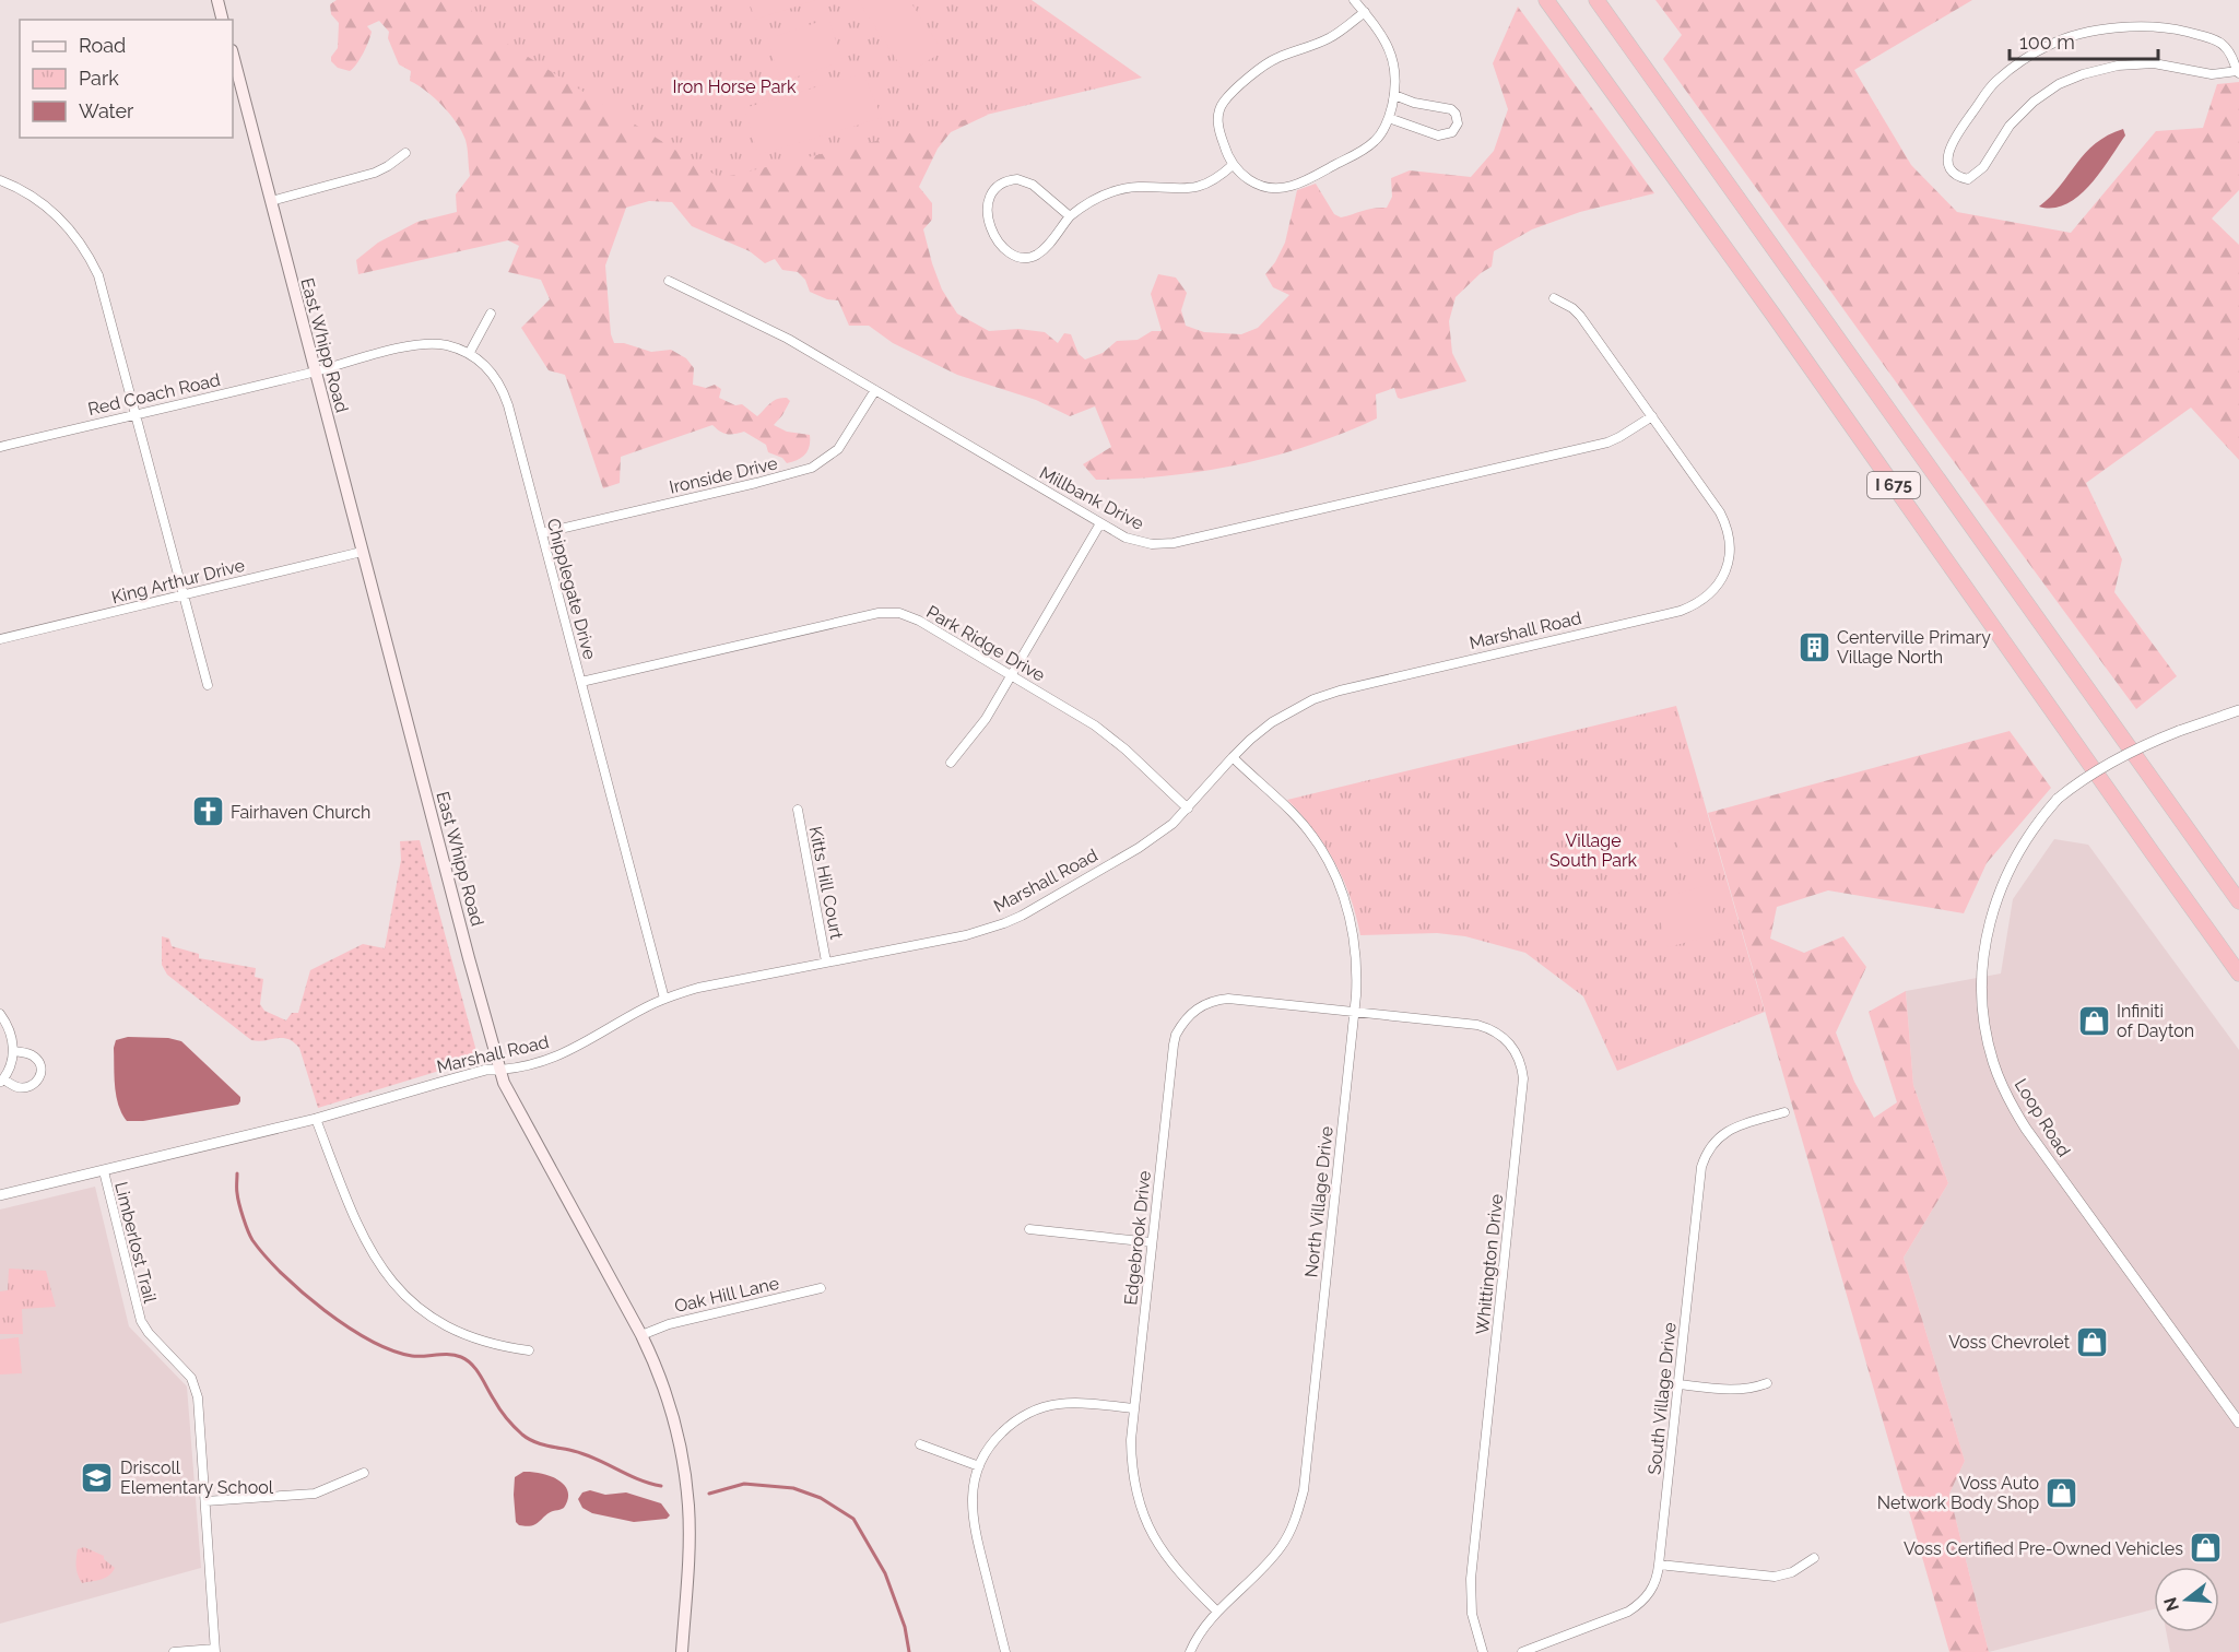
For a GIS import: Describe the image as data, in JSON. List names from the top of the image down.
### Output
{
  "streets": {
    "highway": ["I 675"],
    "main road": ["East Whipp Road"],
    "street": [
      "Red Coach Road",
      "Ironside Drive",
      "Millbank Drive",
      "King Arthur Drive",
      "Chipplegate Drive",
      "Marshall Road",
      "Park Ridge Drive",
      "Kitts Hill Court",
      "Loop Road",
      "North Village Drive",
      "Edgebrook Drive",
      "Limberlost Trail",
      "Whittington Drive",
      "Oak Hill Lane",
      "South Village Drive"
    ]
  },
  "crossings": [
    ["East Whipp Road", "Red Coach Road"],
    ["East Whipp Road", "King Arthur Drive"],
    ["East Whipp Road", "Chipplegate Drive"],
    ["East Whipp Road", "Marshall Road"],
    ["East Whipp Road", "Oak Hill Lane"],
    ["Red Coach Road", "Chipplegate Drive"],
    ["Ironside Drive", "Millbank Drive"],
    ["Ironside Drive", "Chipplegate Drive"],
    ["Millbank Drive", "Marshall Road"],
    ["Chipplegate Drive", "Marshall Road"],
    ["Chipplegate Drive", "Park Ridge Drive"],
    ["Marshall Road", "Park Ridge Drive"],
    ["Marshall Road", "Kitts Hill Court"],
    ["Marshall Road", "North Village Drive"],
    ["Marshall Road", "Limberlost Trail"],
    ["North Village Drive", "Edgebrook Drive"],
    ["North Village Drive", "Whittington Drive"],
    ["Edgebrook Drive", "Whittington Drive"]
  ],
  "parks": ["Iron Horse Park", "Village South Park"],
  "places": {
    "building": ["Centerville Primary Village North"],
    "church": ["Fairhaven Church"],
    "shop": [
      "Infiniti of Dayton",
      "Voss Chevrolet",
      "Voss Auto Network Body Shop",
      "Voss Certified Pre-Owned Vehicles"
    ],
    "school or university": ["Driscoll Elementary School"]
  },
  "legend": ["Road", "Park", "Water"],
  "scale_bar": "100 m",
  "north": "left"
}
